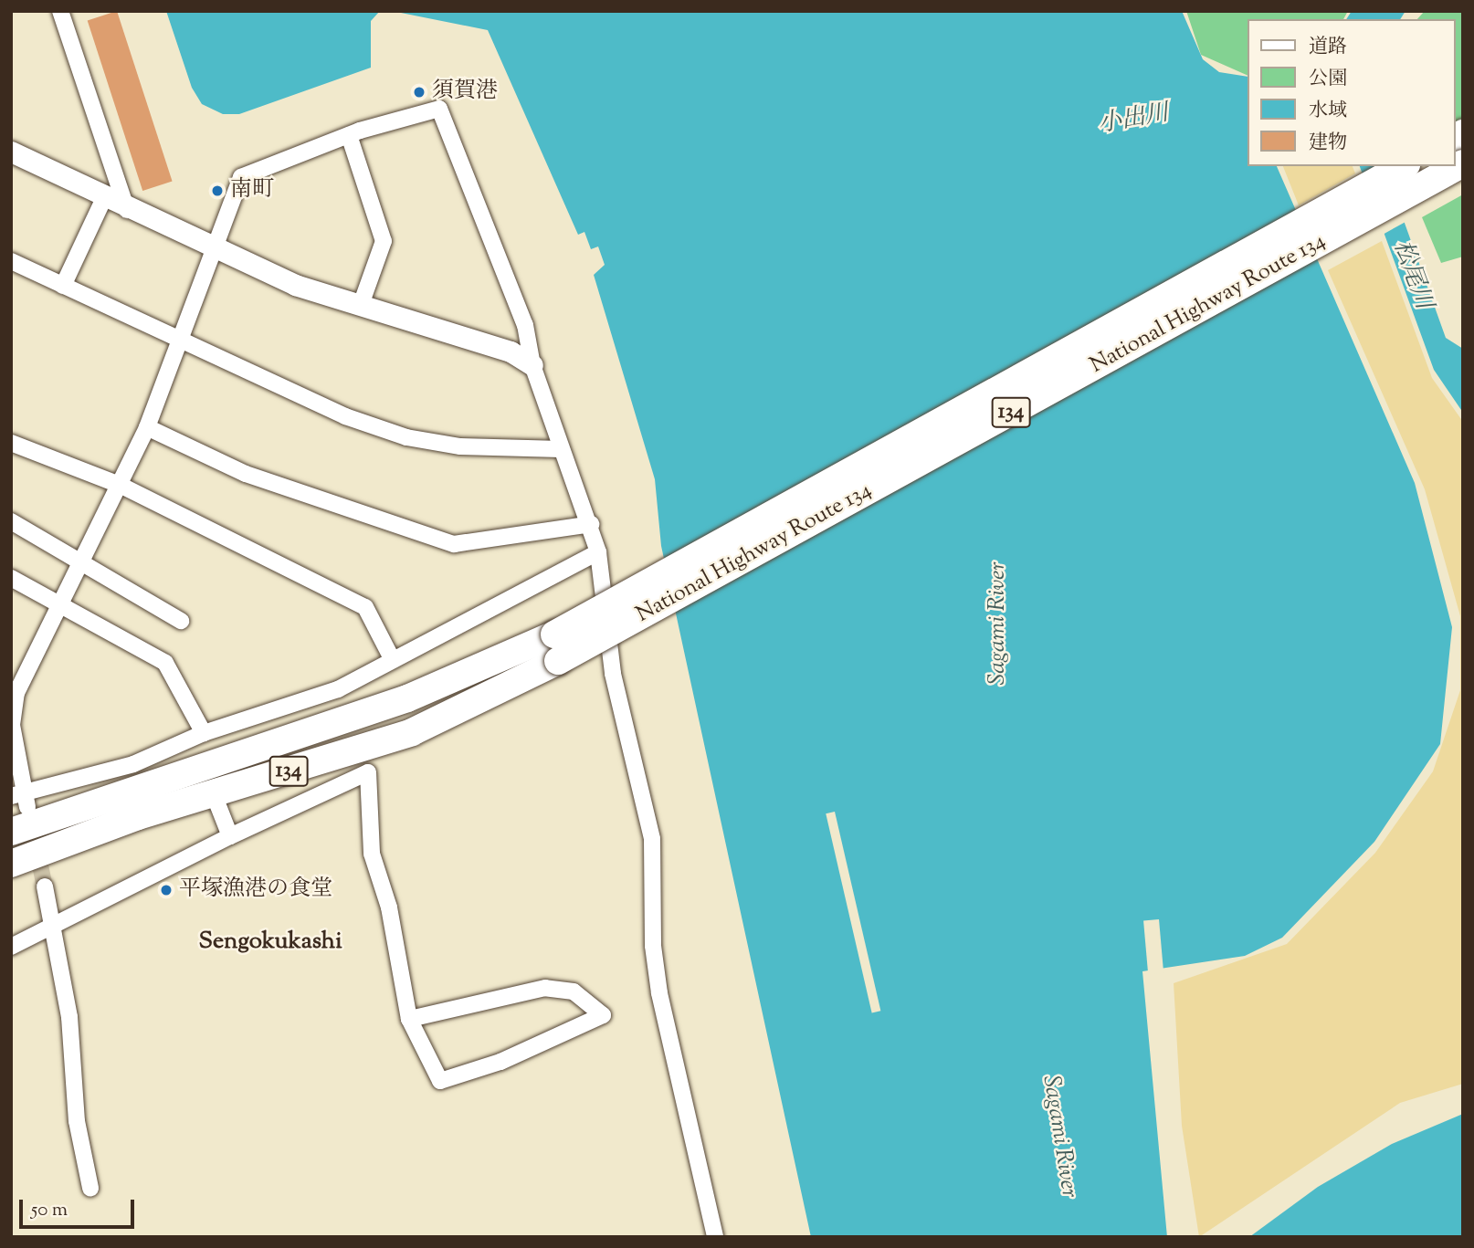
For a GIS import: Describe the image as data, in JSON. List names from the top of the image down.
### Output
{
  "streets": {
    "highway": ["National Highway Route 134", "134"]
  },
  "districts": ["Sengokukashi"],
  "water": ["小出川", "松尾川", "Sagami River"],
  "places": ["須賀港", "南町", "平塚漁港の食堂"],
  "legend": [
    "道路",
    "公園",
    "水域",
    "建物"
  ],
  "scale_bar": "50 m"
}
